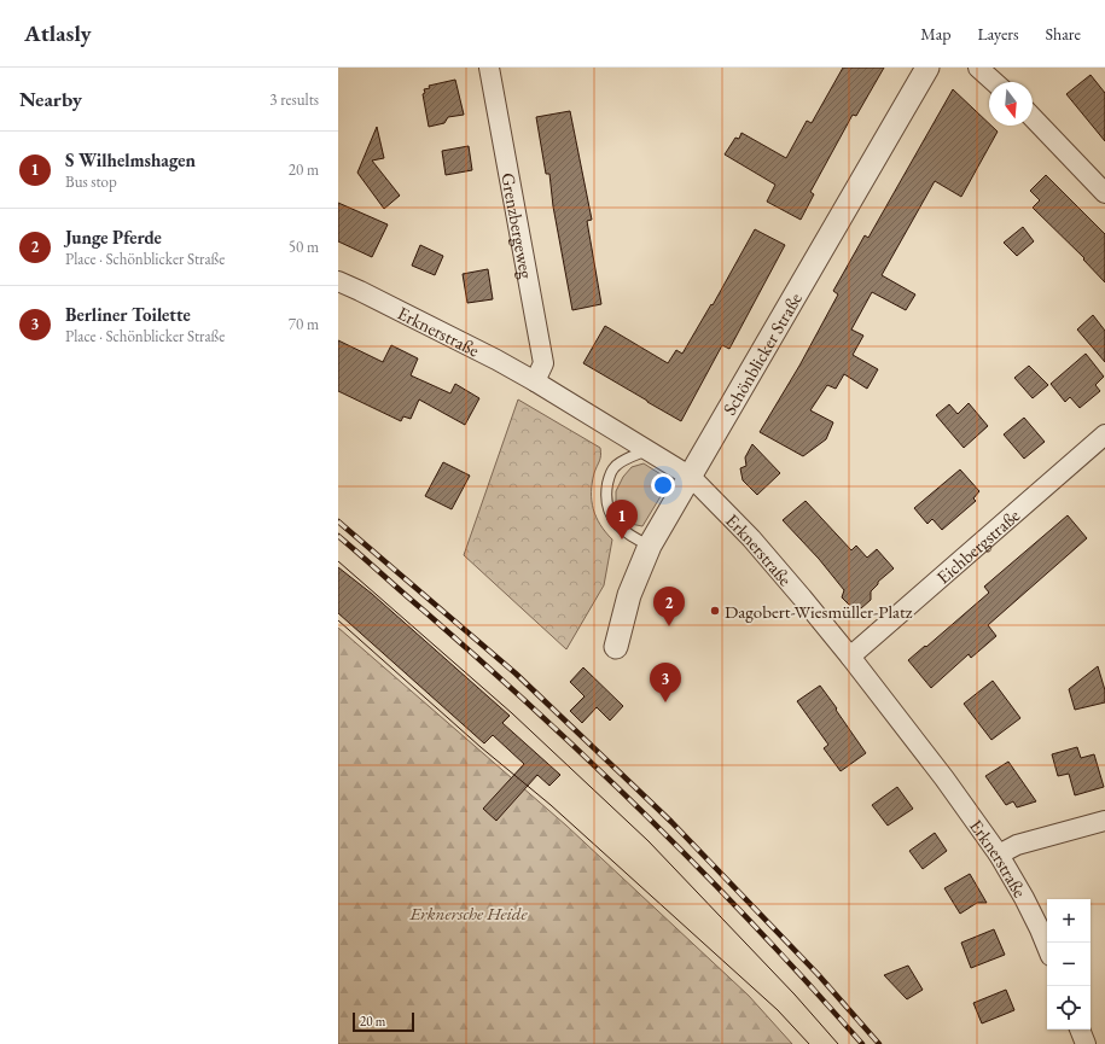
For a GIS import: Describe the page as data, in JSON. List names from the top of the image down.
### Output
{
  "streets": {
    "street": [
      "Grenzbergeweg",
      "Erknerstraße",
      "Schönblicker Straße",
      "Eichbergstraße"
    ]
  },
  "crossings": [
    ["Grenzbergeweg", "Erknerstraße"],
    ["Erknerstraße", "Schönblicker Straße"],
    ["Erknerstraße", "Eichbergstraße"]
  ],
  "parks": ["Erknersche Heide"],
  "places": ["Dagobert-Wiesmüller-Platz"],
  "scale_bar": "20 m",
  "north": "bottom",
  "page": {
    "header": "Atlasly",
    "nav": ["Map", "Layers", "Share"],
    "heading": ["Nearby", "3 results"],
    "list": [
      {
        "mark": "1",
        "name": "S Wilhelmshagen",
        "note": "Bus stop",
        "value": "20 m"
      },
      {
        "mark": "2",
        "name": "Junge Pferde",
        "note": "Place · Schönblicker Straße",
        "value": "50 m"
      },
      {
        "mark": "3",
        "name": "Berliner Toilette",
        "note": "Place · Schönblicker Straße",
        "value": "70 m"
      }
    ],
    "pins": ["1", "2", "3"],
    "map_buttons": ["+", "−"],
    "scale": "20 m"
  }
}
